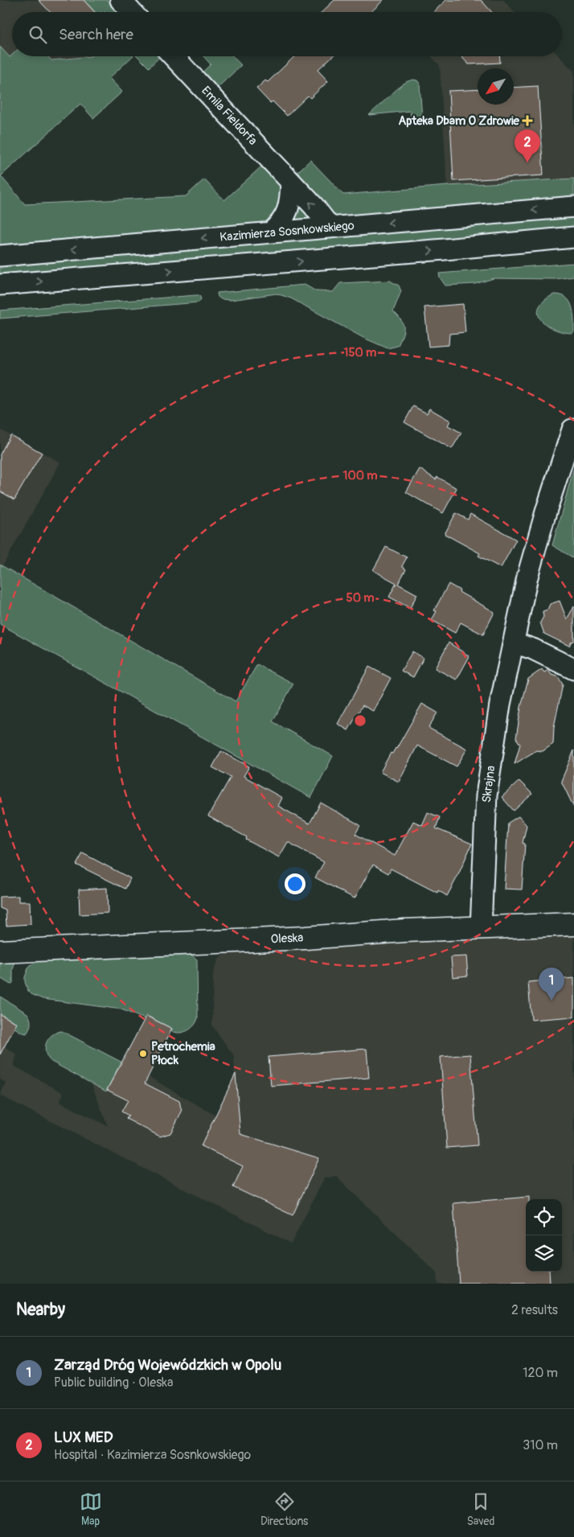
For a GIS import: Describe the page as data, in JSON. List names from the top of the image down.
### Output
{
  "streets": {
    "main road": ["Oleska"],
    "street": ["Emila Fieldorfa", "Kazimierza Sosnkowskiego", "Skrajna"]
  },
  "crossings": [
    ["Emila Fieldorfa", "Kazimierza Sosnkowskiego"],
    ["Skrajna", "Oleska"]
  ],
  "places": {
    "health": ["Apteka Dbam O Zdrowie"],
    "other": ["Petrochemia Płock"]
  },
  "north": "bottom left",
  "page": {
    "search": "Search here",
    "pins": ["2", "1"],
    "heading": ["Nearby", "2 results"],
    "list": [
      {
        "mark": "1",
        "name": "Zarząd Dróg Wojewódzkich w Opolu",
        "note": "Public building · Oleska",
        "value": "120 m"
      },
      {
        "mark": "2",
        "name": "LUX MED",
        "note": "Hospital · Kazimierza Sosnkowskiego",
        "value": "310 m"
      }
    ],
    "nav": ["Map", "Directions", "Saved"]
  },
  "rings": ["150 m", "100 m", "50 m"]
}
